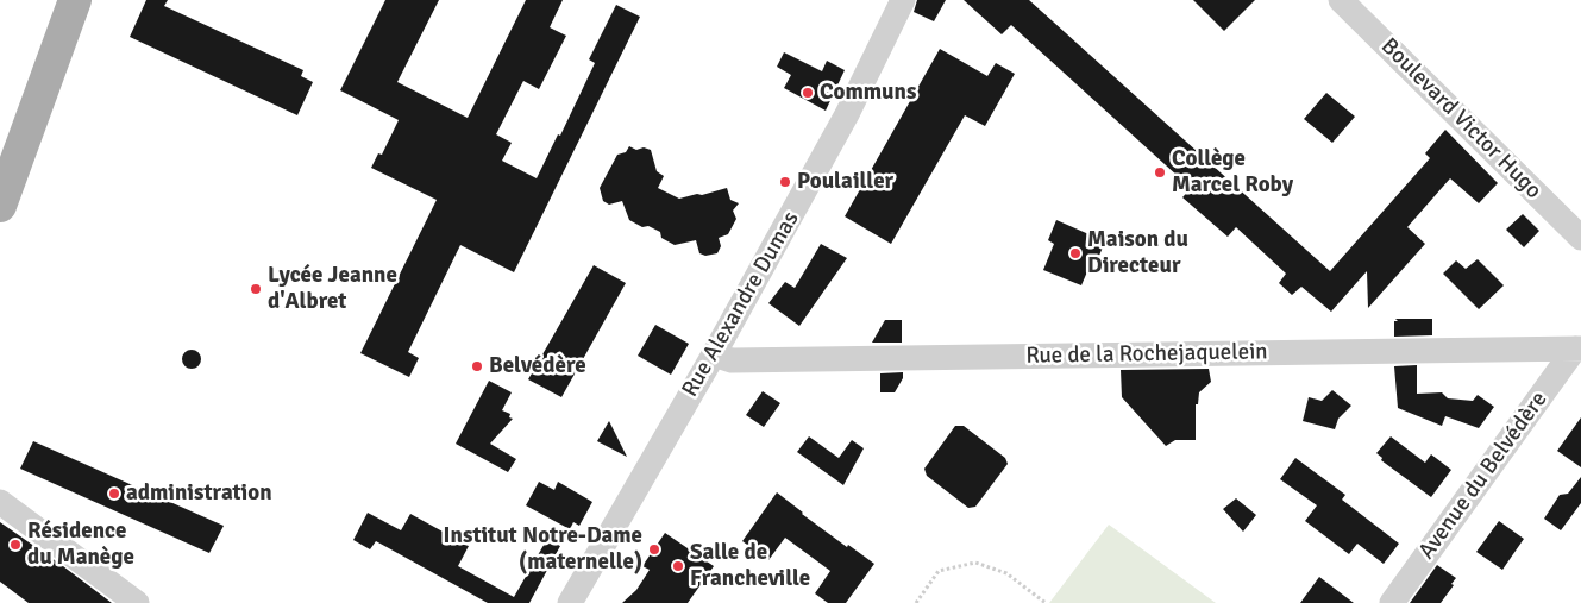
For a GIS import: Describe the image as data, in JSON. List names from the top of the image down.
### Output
{
  "streets": {
    "street": [
      "Boulevard Victor Hugo",
      "Rue Alexandre Dumas",
      "Rue de la Rochejaquelein",
      "Avenue du Belvédère"
    ]
  },
  "crossings": [
    ["Rue Alexandre Dumas", "Rue de la Rochejaquelein"],
    ["Rue de la Rochejaquelein", "Avenue du Belvédère"]
  ],
  "places": [
    "Communs",
    "Collège Marcel Roby",
    "Poulailler",
    "Maison du Directeur",
    "Lycée Jeanne d'Albret",
    "Belvédère",
    "administration",
    "Résidence du Manège",
    "Institut Notre-Dame (maternelle)",
    "Salle de Francheville"
  ]
}
